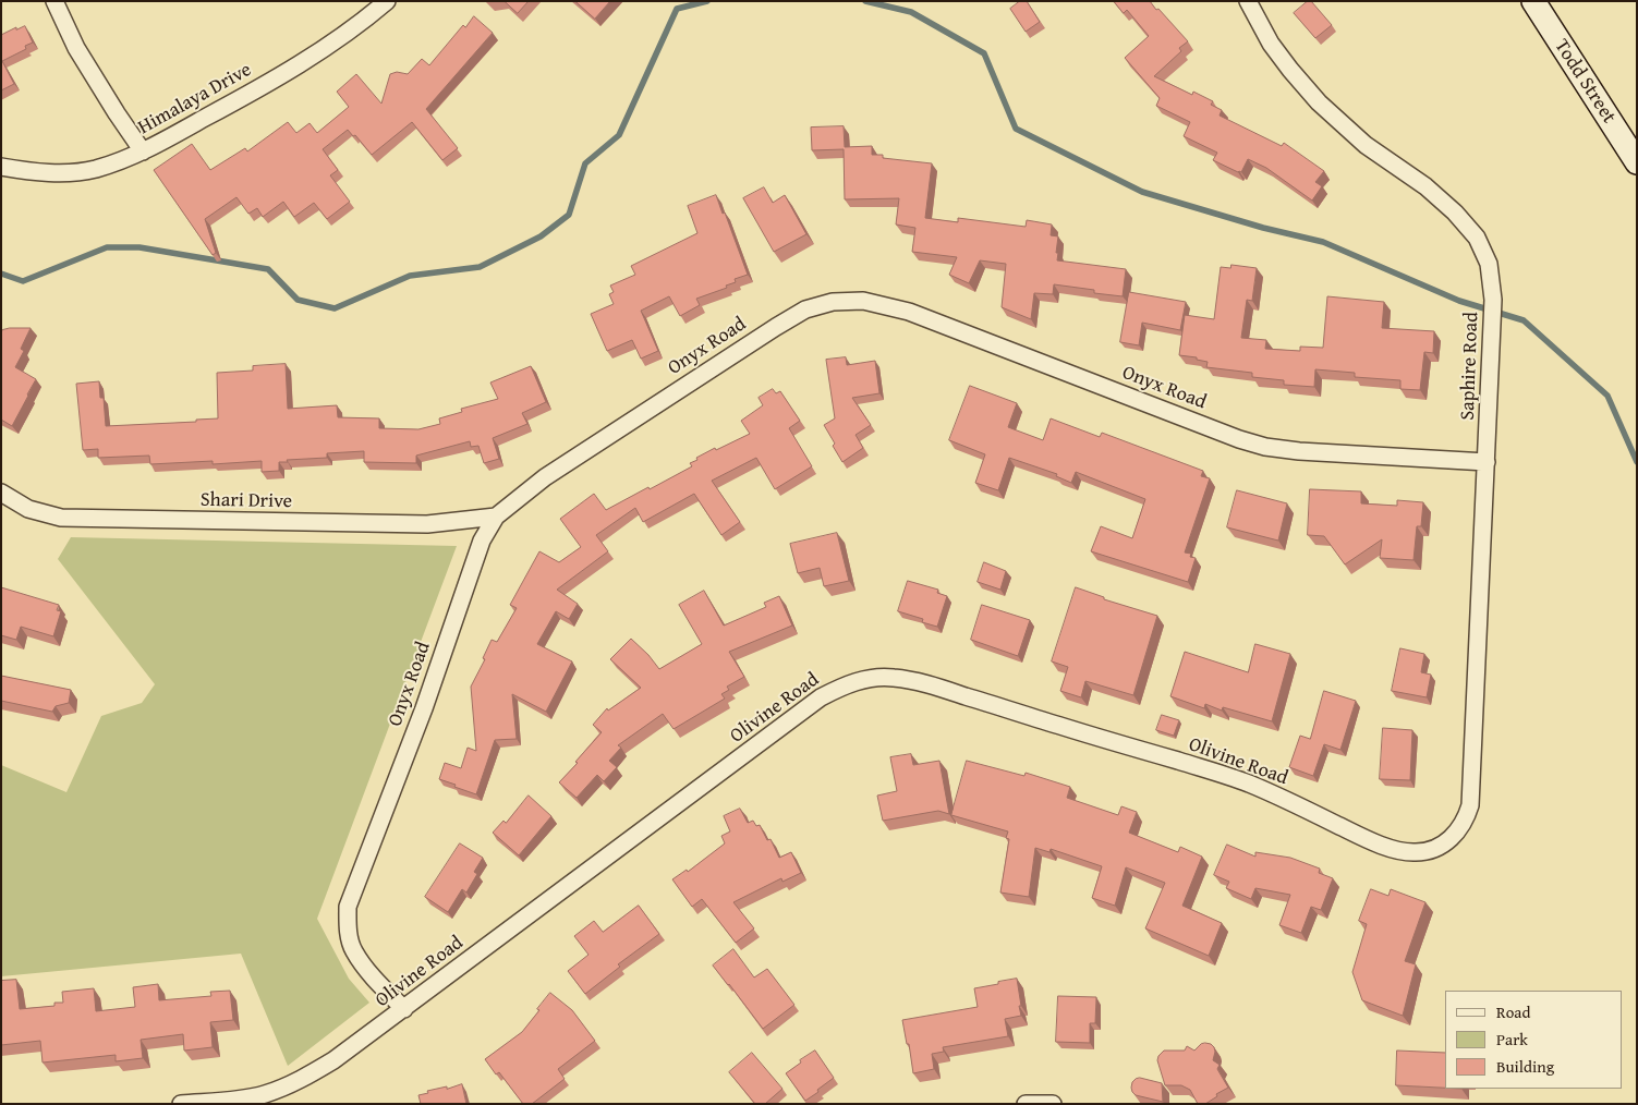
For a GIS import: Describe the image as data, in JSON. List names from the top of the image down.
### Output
{
  "streets": {
    "street": [
      "Todd Street",
      "Himalaya Drive",
      "Onyx Road",
      "Saphire Road",
      "Shari Drive",
      "Olivine Road"
    ]
  },
  "crossings": [
    ["Onyx Road", "Saphire Road"],
    ["Onyx Road", "Shari Drive"],
    ["Onyx Road", "Olivine Road"],
    ["Saphire Road", "Olivine Road"]
  ],
  "legend": ["Road", "Park", "Building"]
}
